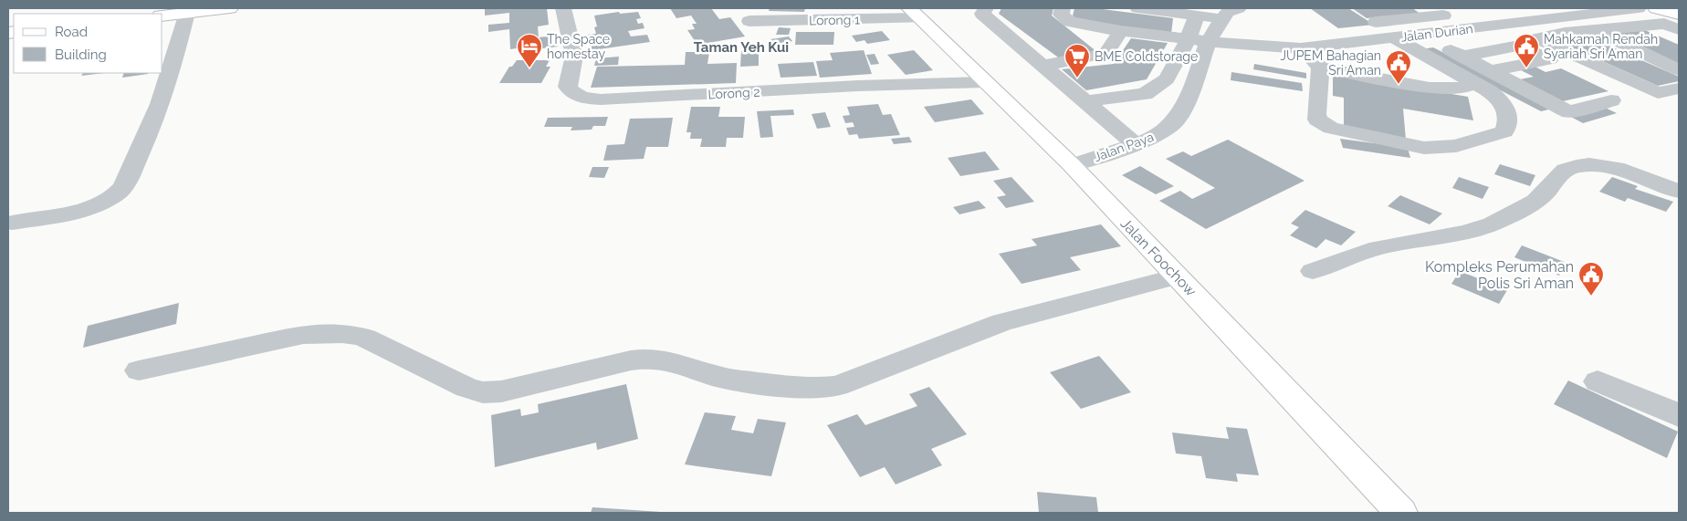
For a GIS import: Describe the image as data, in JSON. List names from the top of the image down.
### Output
{
  "streets": {
    "main road": ["Jalan Foochow"],
    "street": [
      "Lorong 1",
      "Jalan Durian",
      "Lorong 2",
      "Jalan Paya"
    ]
  },
  "crossings": [
    ["Lorong 1", "Jalan Foochow"],
    ["Jalan Durian", "Jalan Paya"],
    ["Lorong 2", "Jalan Foochow"],
    ["Jalan Paya", "Jalan Foochow"]
  ],
  "districts": ["Taman Yeh Kui"],
  "places": {
    "hotel": ["The Space homestay"],
    "public building": ["Mahkamah Rendah Syariah Sri Aman", "JUPEM Bahagian Sri Aman", "Kompleks Perumahan Polis Sri Aman"],
    "supermarket": ["BME Coldstorage"]
  },
  "legend": ["Road", "Building"]
}
